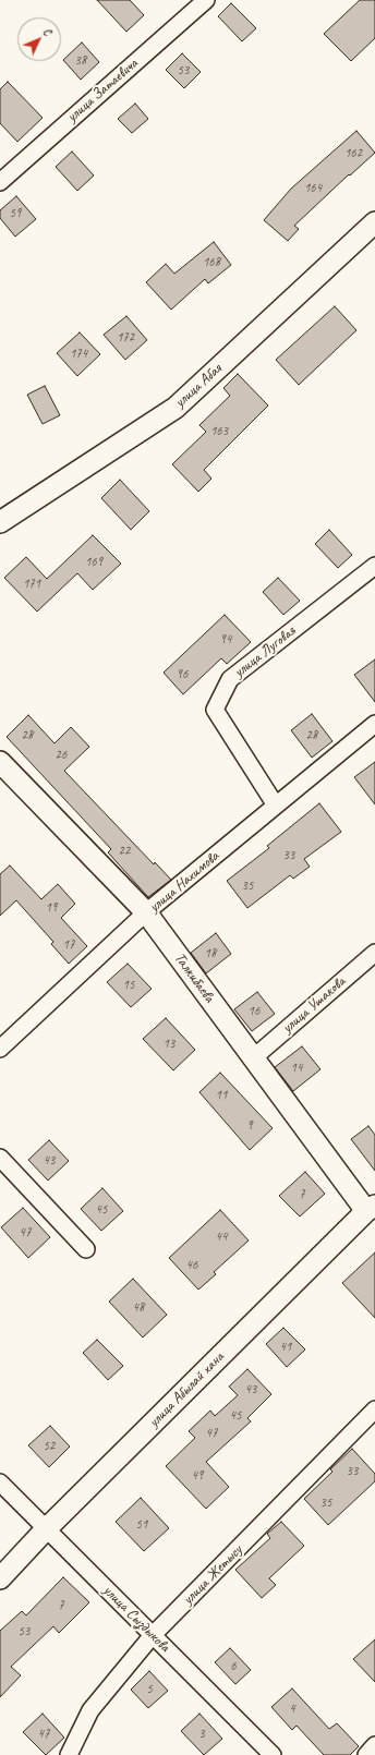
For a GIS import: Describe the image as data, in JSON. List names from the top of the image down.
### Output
{
  "streets": {
    "street": [
      "улица Затаевича",
      "улица Абая",
      "улица Луговая",
      "улица Нахимова",
      "Талкибаева",
      "улица Ушакова",
      "улица Абылай хана",
      "улица Жетысу",
      "улица Сыздыкова"
    ]
  },
  "crossings": [
    ["улица Луговая", "улица Нахимова"],
    ["улица Нахимова", "Талкибаева"],
    ["Талкибаева", "улица Ушакова"],
    ["Талкибаева", "улица Абылай хана"],
    ["улица Абылай хана", "улица Сыздыкова"],
    ["улица Жетысу", "улица Сыздыкова"]
  ],
  "house_numbers": [
    "38",
    "53",
    "162",
    "164",
    "59",
    "168",
    "172",
    "174",
    "163",
    "169",
    "171",
    "94",
    "96",
    "28",
    "28",
    "26",
    "22",
    "33",
    "35",
    "19",
    "17",
    "18",
    "15",
    "16",
    "13",
    "14",
    "11",
    "9",
    "43",
    "7",
    "45",
    "47",
    "44",
    "46",
    "48",
    "41",
    "43",
    "45",
    "47",
    "52",
    "33",
    "49",
    "35",
    "51",
    "7",
    "53",
    "6",
    "5",
    "4",
    "47",
    "3"
  ],
  "north": "top right"
}
